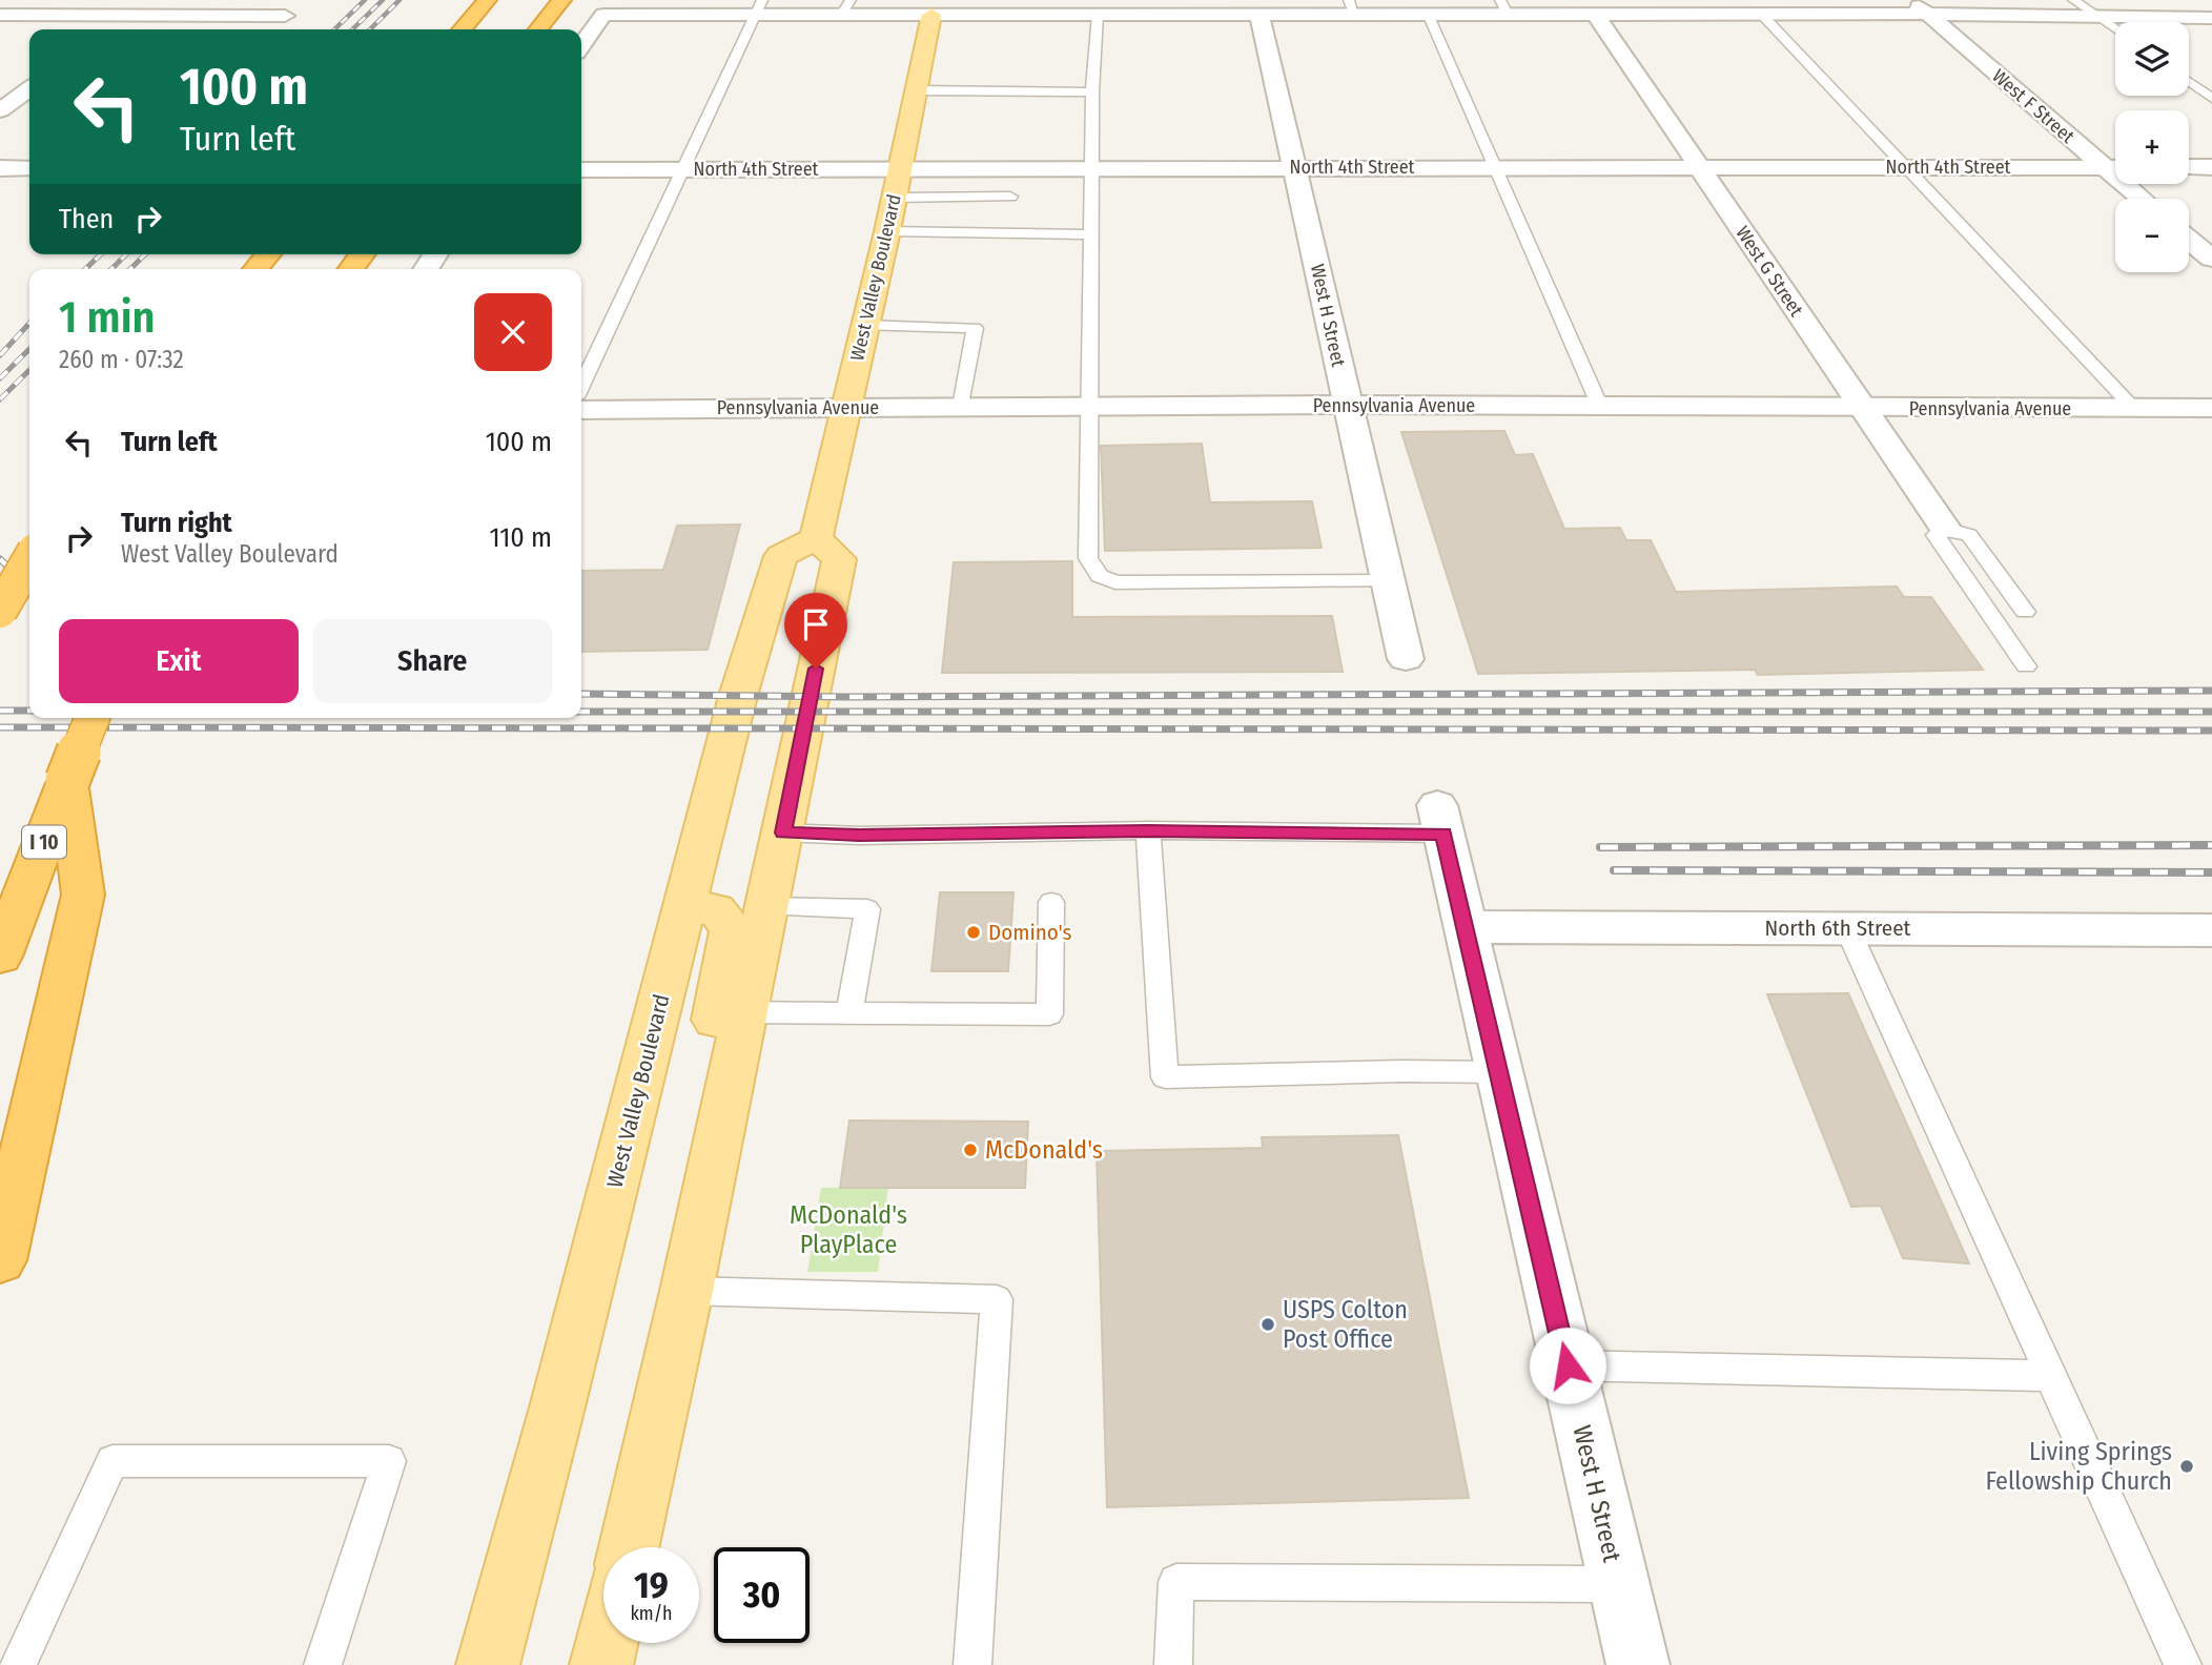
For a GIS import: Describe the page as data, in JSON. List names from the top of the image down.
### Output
{
  "streets": {
    "highway": ["I 10"],
    "main road": ["West Valley Boulevard"],
    "street": [
      "West F Street",
      "North 4th Street",
      "West G Street",
      "West H Street",
      "Pennsylvania Avenue",
      "North 6th Street"
    ]
  },
  "crossings": [
    ["West F Street", "North 4th Street"],
    ["North 4th Street", "West G Street"],
    ["North 4th Street", "West Valley Boulevard"],
    ["North 4th Street", "West H Street"],
    ["West G Street", "Pennsylvania Avenue"],
    ["West Valley Boulevard", "Pennsylvania Avenue"],
    ["West H Street", "Pennsylvania Avenue"],
    ["West H Street", "North 6th Street"]
  ],
  "parks": ["McDonald's PlayPlace"],
  "places": [
    "Domino's",
    "McDonald's",
    "USPS Colton Post Office",
    "Living Springs Fellowship Church"
  ],
  "page": {
    "map_buttons": ["+", "−"],
    "turn": ["100 m", "Turn left"],
    "then": "Then",
    "heading": ["1 min", "260 m · 07:32"],
    "list": [
      {
        "name": "Turn left",
        "value": "100 m"
      },
      {
        "name": "Turn right",
        "note": "West Valley Boulevard",
        "value": "110 m"
      }
    ],
    "buttons": ["Exit", "Share"],
    "speed": "19 km/h",
    "limit": "30"
  }
}
